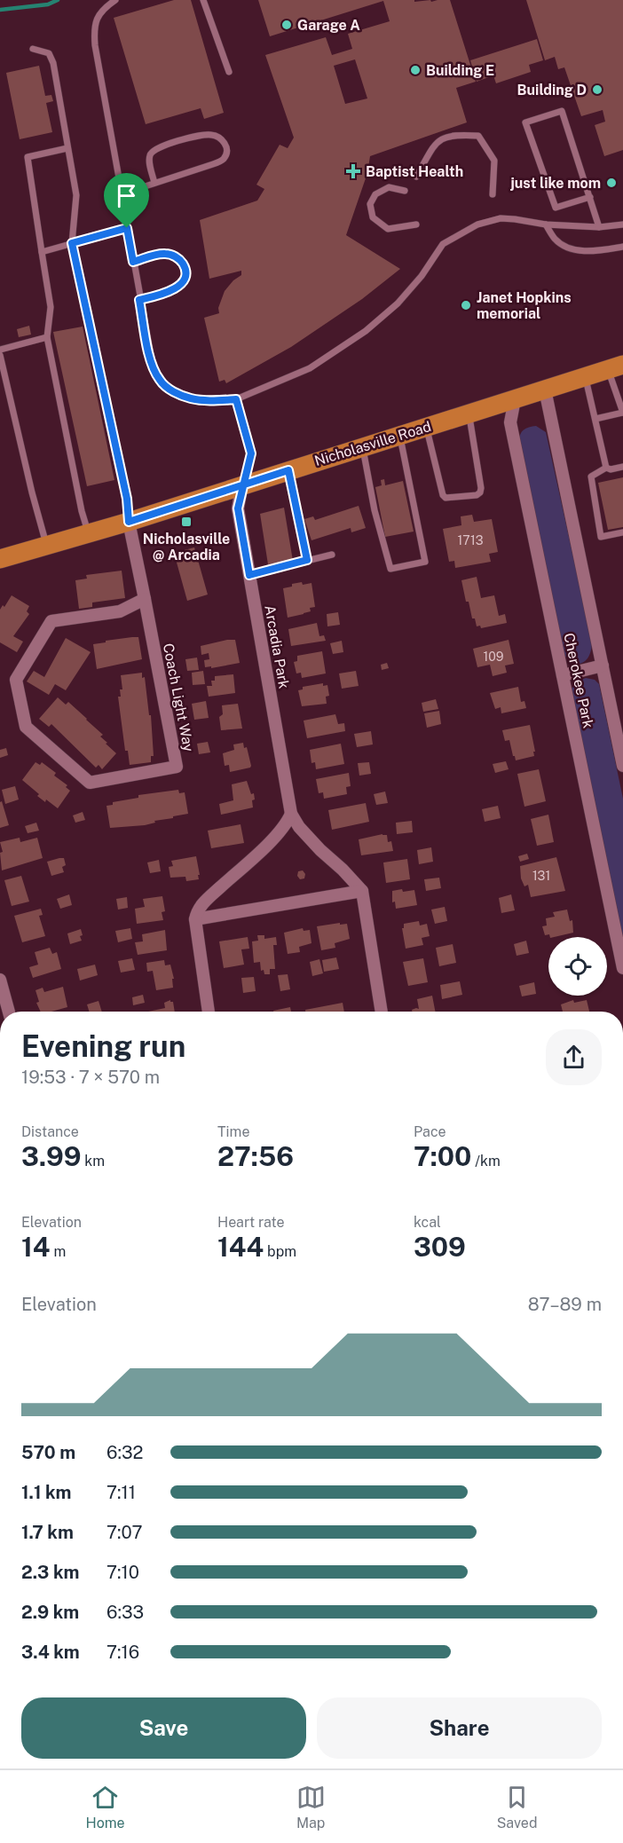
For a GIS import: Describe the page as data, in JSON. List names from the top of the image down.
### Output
{
  "streets": {
    "main road": ["Nicholasville Road"],
    "street": ["Arcadia Park", "Cherokee Park", "Coach Light Way"]
  },
  "crossings": [
    ["Nicholasville Road", "Arcadia Park"],
    ["Nicholasville Road", "Cherokee Park"],
    ["Nicholasville Road", "Coach Light Way"]
  ],
  "places": {
    "other": [
      "Garage A",
      "Building E",
      "Building D",
      "just like mom",
      "Janet Hopkins memorial"
    ],
    "health": ["Baptist Health"],
    "transit": ["Nicholasville @ Arcadia"]
  },
  "house_numbers": ["1713", "109", "131"],
  "page": {
    "heading": ["Evening run", "19:53 · 7 × 570 m"],
    "stats": [
      ["Distance", "3.99 km"],
      ["Time", "27:56"],
      ["Pace", "7:00 /km"],
      ["Elevation", "14 m"],
      ["Heart rate", "144 bpm"],
      ["kcal", "309"]
    ],
    "chart": ["Elevation", "87–89 m"],
    "list": [
      {
        "name": "570 m",
        "note": "6:32"
      },
      {
        "name": "1.1 km",
        "note": "7:11"
      },
      {
        "name": "1.7 km",
        "note": "7:07"
      },
      {
        "name": "2.3 km",
        "note": "7:10"
      },
      {
        "name": "2.9 km",
        "note": "6:33"
      },
      {
        "name": "3.4 km",
        "note": "7:16"
      }
    ],
    "buttons": ["Save", "Share"],
    "tabs": ["Home", "Map", "Saved"]
  }
}
